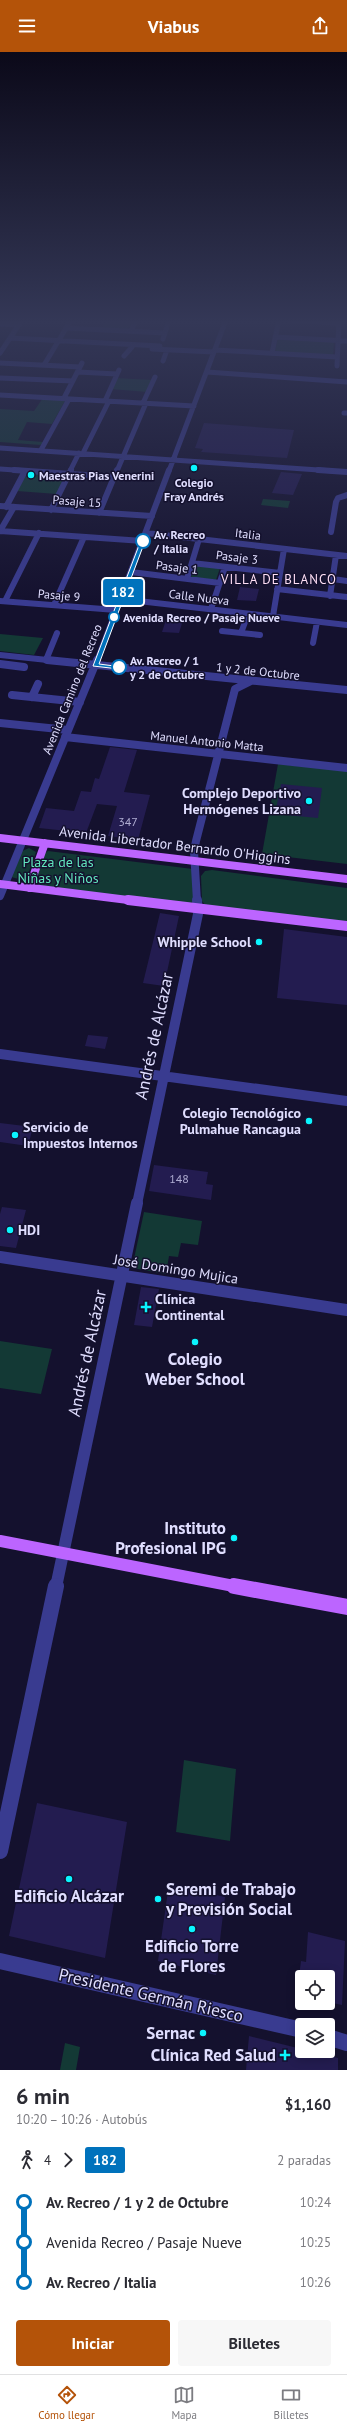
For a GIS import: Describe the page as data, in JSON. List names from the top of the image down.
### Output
{
  "streets": {
    "main road": ["Avenida Libertador Bernardo O'Higgins"],
    "street": [
      "Pasaje 15",
      "Italia",
      "Pasaje 3",
      "Pasaje 1",
      "Pasaje 9",
      "Calle Nueva",
      "1 y 2 de Octubre",
      "Avenida Camino del Recreo",
      "Manuel Antonio Matta",
      "Andrés de Alcázar",
      "José Domingo Mujica",
      "Presidente Germán Riesco"
    ]
  },
  "crossings": [
    ["Pasaje 15", "Avenida Camino del Recreo"],
    ["Italia", "Avenida Camino del Recreo"],
    ["Pasaje 1", "Avenida Camino del Recreo"],
    ["Pasaje 9", "Avenida Camino del Recreo"],
    ["Calle Nueva", "Avenida Camino del Recreo"],
    ["1 y 2 de Octubre", "Avenida Camino del Recreo"],
    ["Avenida Camino del Recreo", "Manuel Antonio Matta"],
    ["Avenida Camino del Recreo", "Avenida Libertador Bernardo O'Higgins"],
    ["Manuel Antonio Matta", "Andrés de Alcázar"],
    ["Avenida Libertador Bernardo O'Higgins", "Andrés de Alcázar"],
    ["Andrés de Alcázar", "José Domingo Mujica"]
  ],
  "districts": ["VILLA DE BLANCO"],
  "parks": ["Plaza de las Niñas y Niños"],
  "places": {
    "other": [
      "Colegio Fray Andrés",
      "Maestras Pias Venerini",
      "Av. Recreo / Italia",
      "Avenida Recreo / Pasaje Nueve",
      "Av. Recreo / 1 y 2 de Octubre",
      "Complejo Deportivo Hermógenes Lizana",
      "Whipple School",
      "Colegio Tecnológico Pulmahue Rancagua",
      "Servicio de Impuestos Internos",
      "HDI",
      "Colegio Weber School",
      "Instituto Profesional IPG",
      "Edificio Alcázar",
      "Seremi de Trabajo y Previsión Social",
      "Edificio Torre de Flores",
      "Sernac"
    ],
    "health": ["Clínica Continental", "Clínica Red Salud"]
  },
  "lines": ["bus line 182"],
  "house_numbers": ["347", "148"],
  "page": {
    "header": "Viabus",
    "on_map": "182",
    "heading": ["6 min", "10:20 – 10:26 · Autobús", "$1,160"],
    "legs": ["4", "182", "2 paradas"],
    "list": [
      {
        "name": "Av. Recreo / 1 y 2 de Octubre",
        "value": "10:24"
      },
      {
        "name": "Avenida Recreo / Pasaje Nueve",
        "value": "10:25"
      },
      {
        "name": "Av. Recreo / Italia",
        "value": "10:26"
      }
    ],
    "buttons": ["Iniciar", "Billetes"],
    "tabs": ["Cómo llegar", "Mapa", "Billetes"]
  }
}
